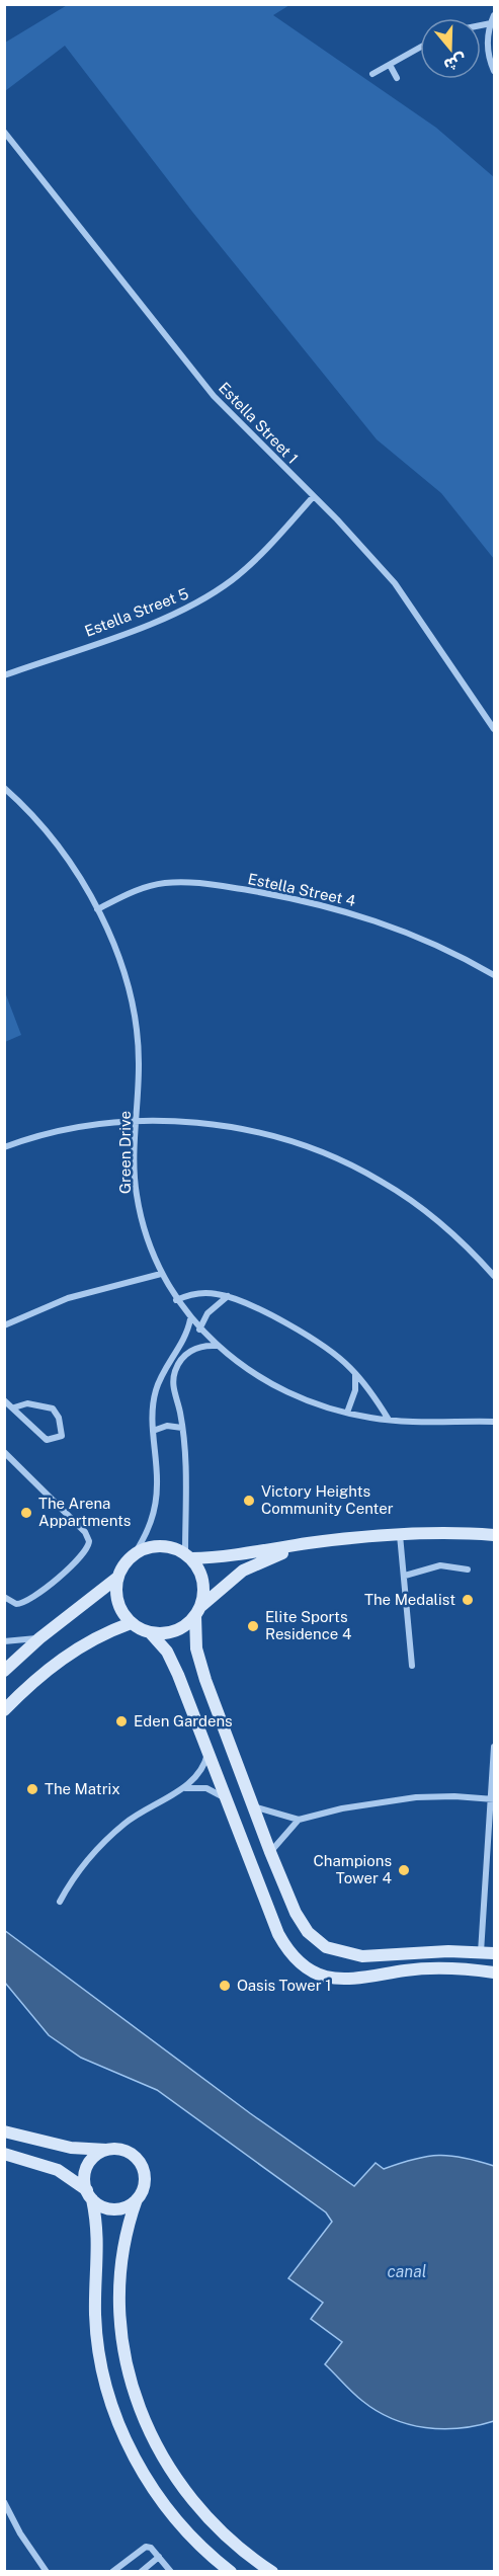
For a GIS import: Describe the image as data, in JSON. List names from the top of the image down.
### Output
{
  "streets": {
    "street": [
      "Estella Street 1",
      "Estella Street 5",
      "Estella Street 4",
      "Green Drive"
    ]
  },
  "crossings": [
    ["Estella Street 1", "Estella Street 5"],
    ["Estella Street 4", "Green Drive"]
  ],
  "water": ["canal"],
  "places": [
    "Victory Heights Community Center",
    "The Arena Appartments",
    "The Medalist",
    "Elite Sports Residence 4",
    "Eden Gardens",
    "The Matrix",
    "Champions Tower 4",
    "Oasis Tower 1"
  ],
  "north": "bottom"
}
